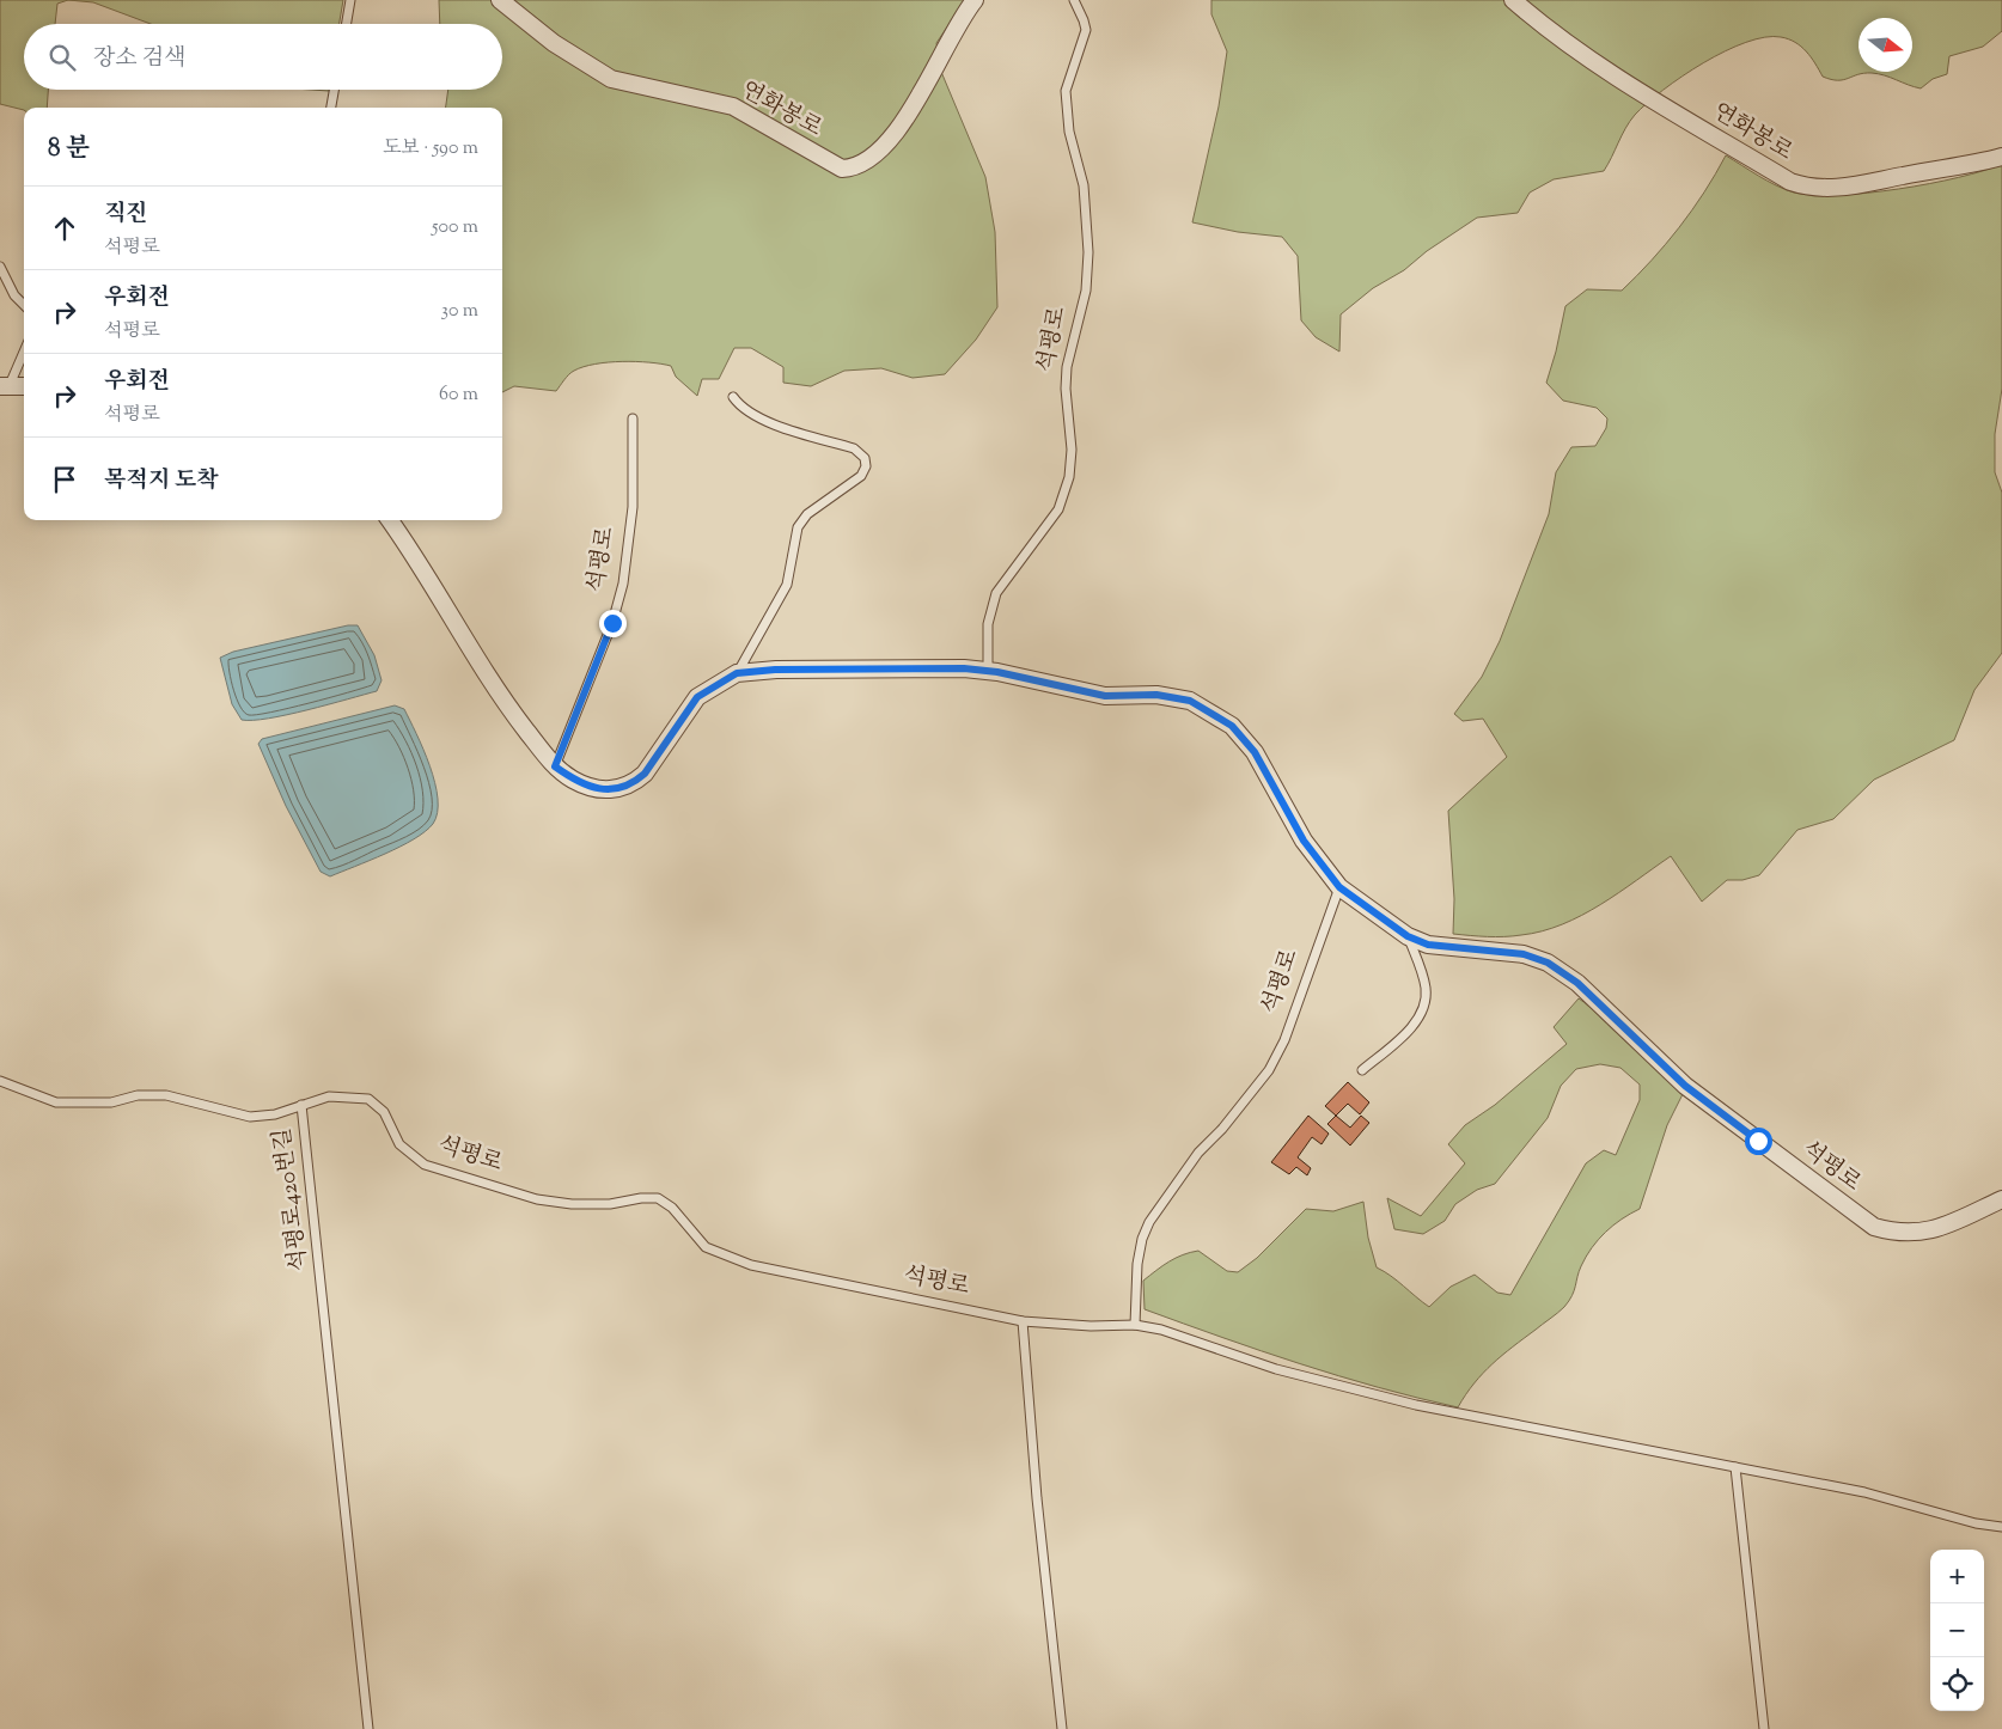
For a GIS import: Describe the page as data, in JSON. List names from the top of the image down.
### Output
{
  "streets": {
    "street": ["연화봉로", "석평로"],
    "lane": ["석평로420번길"]
  },
  "crossings": [
    ["석평로", "석평로420번길"]
  ],
  "north": "right",
  "page": {
    "search": "장소 검색",
    "heading": ["8 분", "도보 · 590 m"],
    "list": [
      ["직진", "석평로", "500 m"],
      ["우회전", "석평로", "30 m"],
      ["우회전", "석평로", "60 m"],
      "목적지 도착"
    ],
    "map_buttons": ["+", "−"]
  }
}
